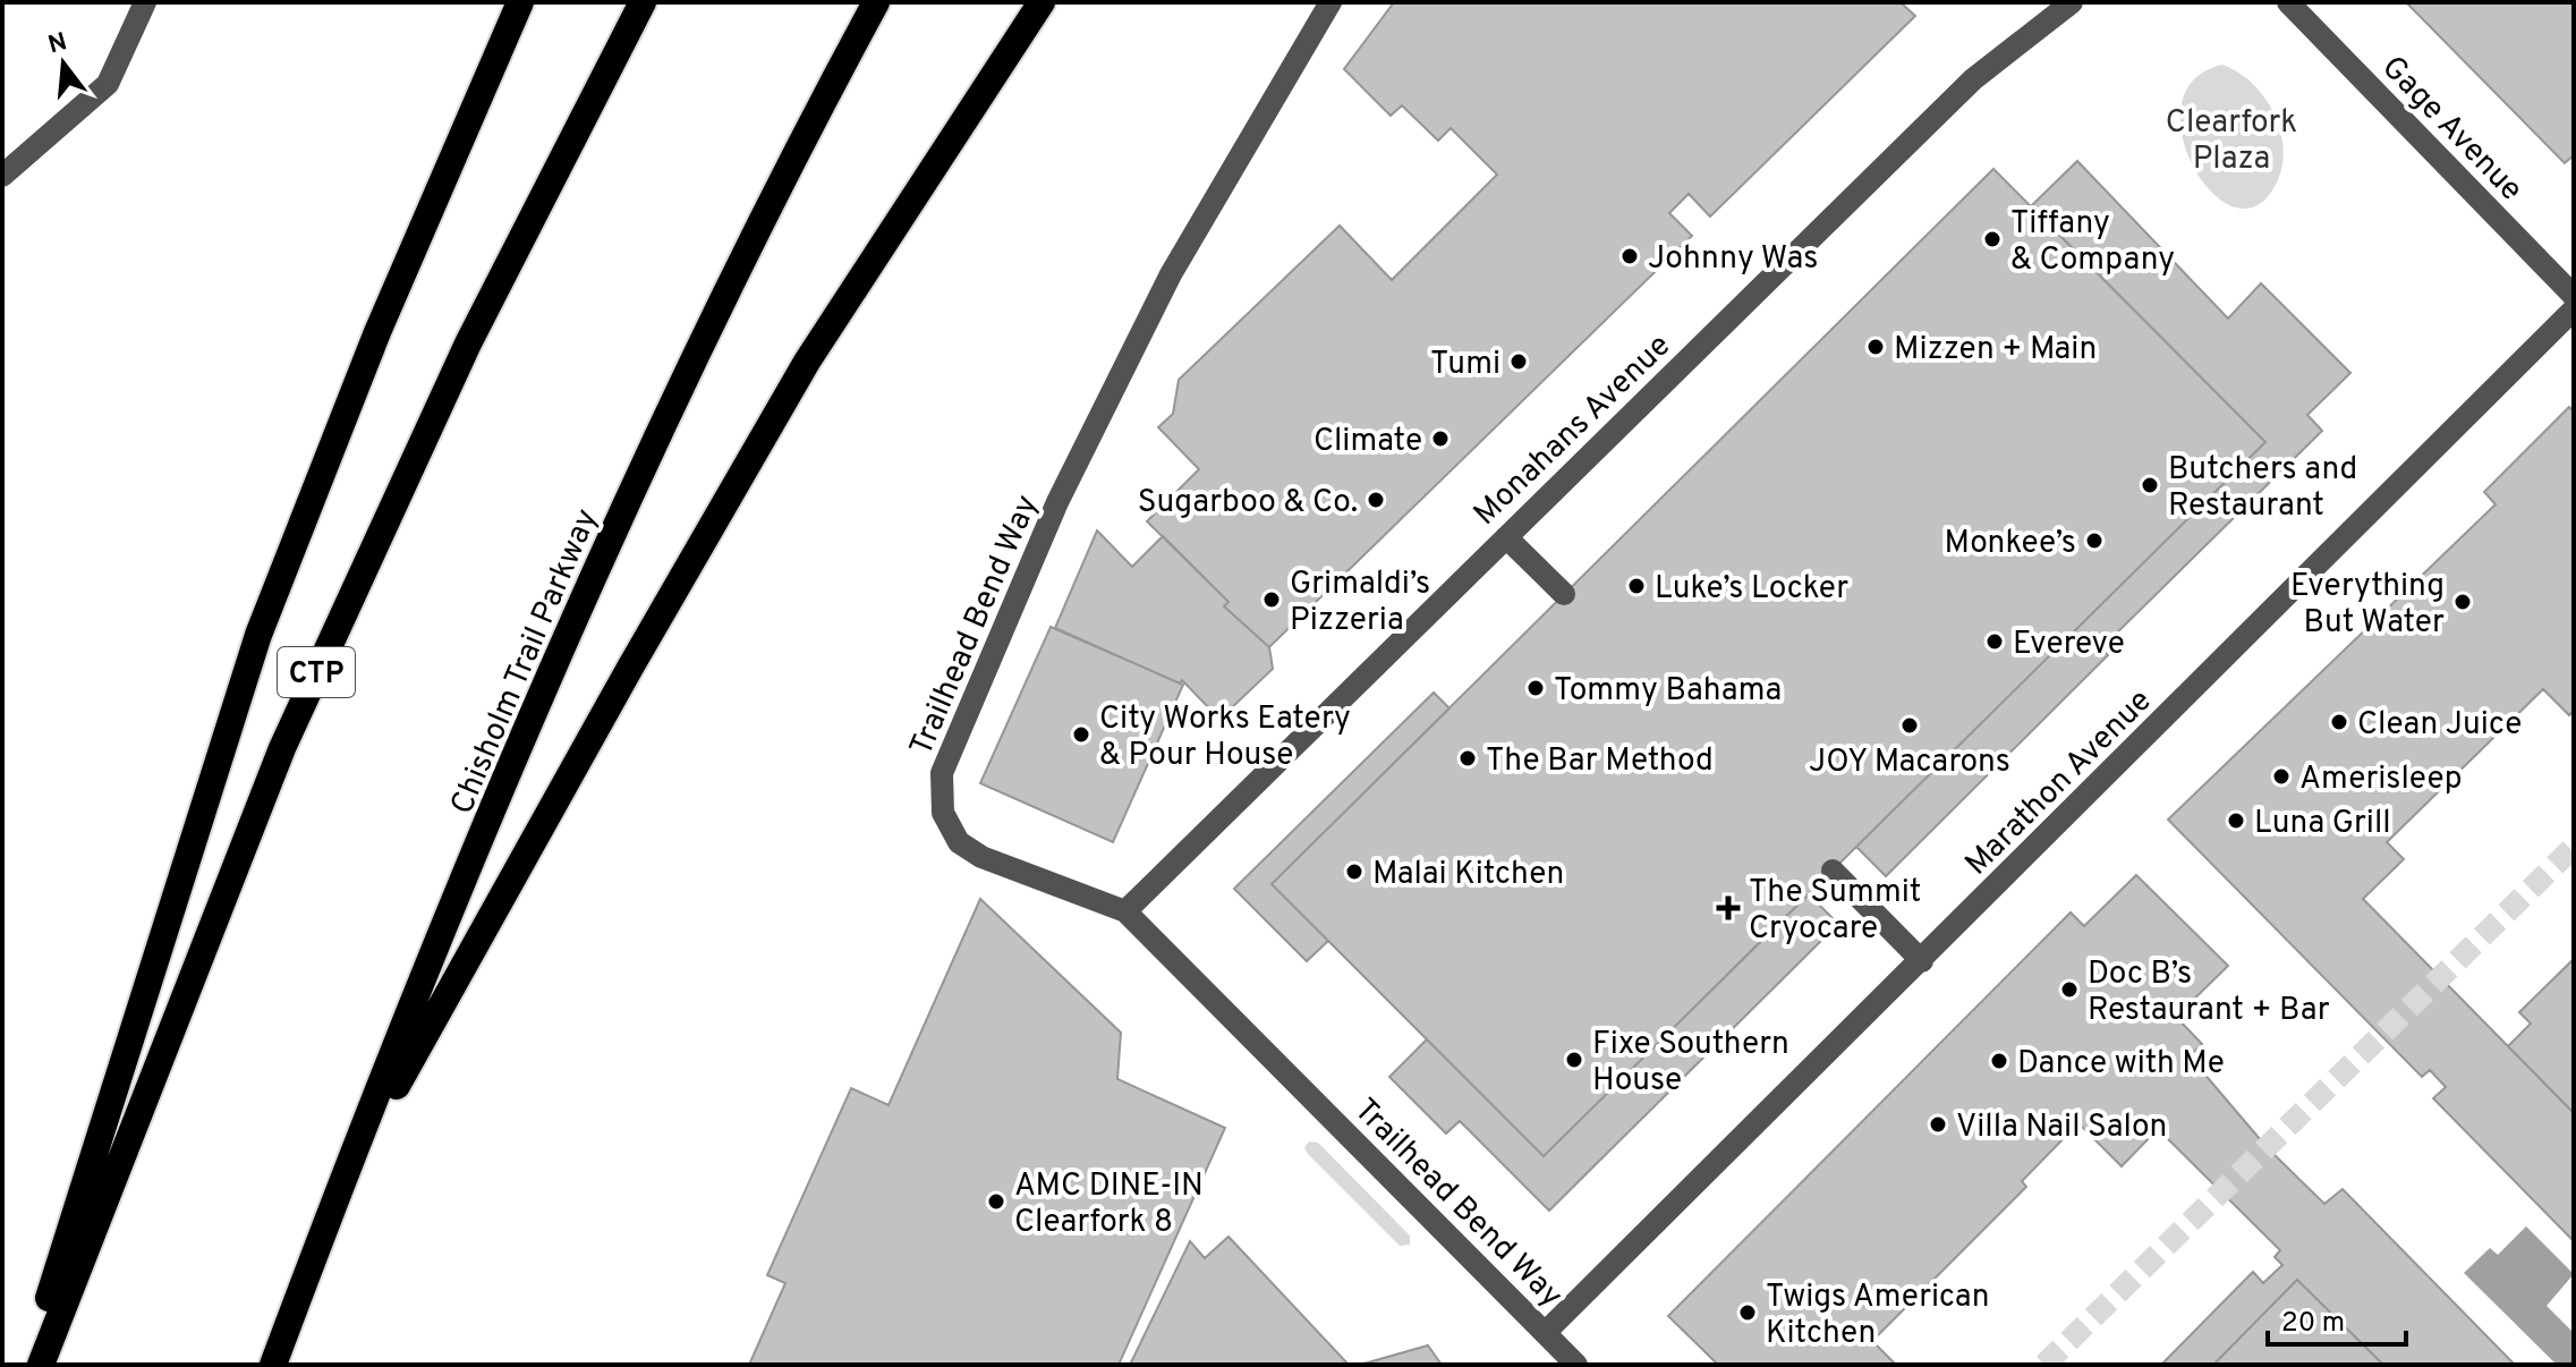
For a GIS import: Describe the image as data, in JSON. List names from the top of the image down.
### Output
{
  "streets": {
    "highway": ["Chisholm Trail Parkway", "CTP"],
    "street": [
      "Gage Avenue",
      "Monahans Avenue",
      "Trailhead Bend Way",
      "Marathon Avenue"
    ]
  },
  "crossings": [
    ["Monahans Avenue", "Trailhead Bend Way"],
    ["Trailhead Bend Way", "Marathon Avenue"]
  ],
  "parks": ["Clearfork Plaza"],
  "places": {
    "other": [
      "Tiffany & Company",
      "Johnny Was",
      "Mizzen + Main",
      "Tumi",
      "Climate",
      "Butchers and Restaurant",
      "Sugarboo & Co.",
      "Monkee’s",
      "Luke’s Locker",
      "Grimaldi’s Pizzeria",
      "Everything But Water",
      "Evereve",
      "Tommy Bahama",
      "Clean Juice",
      "JOY Macarons",
      "City Works Eatery & Pour House",
      "The Bar Method",
      "Amerisleep",
      "Luna Grill",
      "Malai Kitchen",
      "Doc B’s Restaurant + Bar",
      "Fixe Southern House",
      "Dance with Me",
      "Villa Nail Salon",
      "AMC DINE-IN Clearfork 8",
      "Twigs American Kitchen"
    ],
    "health": ["The Summit Cryocare"]
  },
  "scale_bar": "20 m",
  "north": "top"
}
